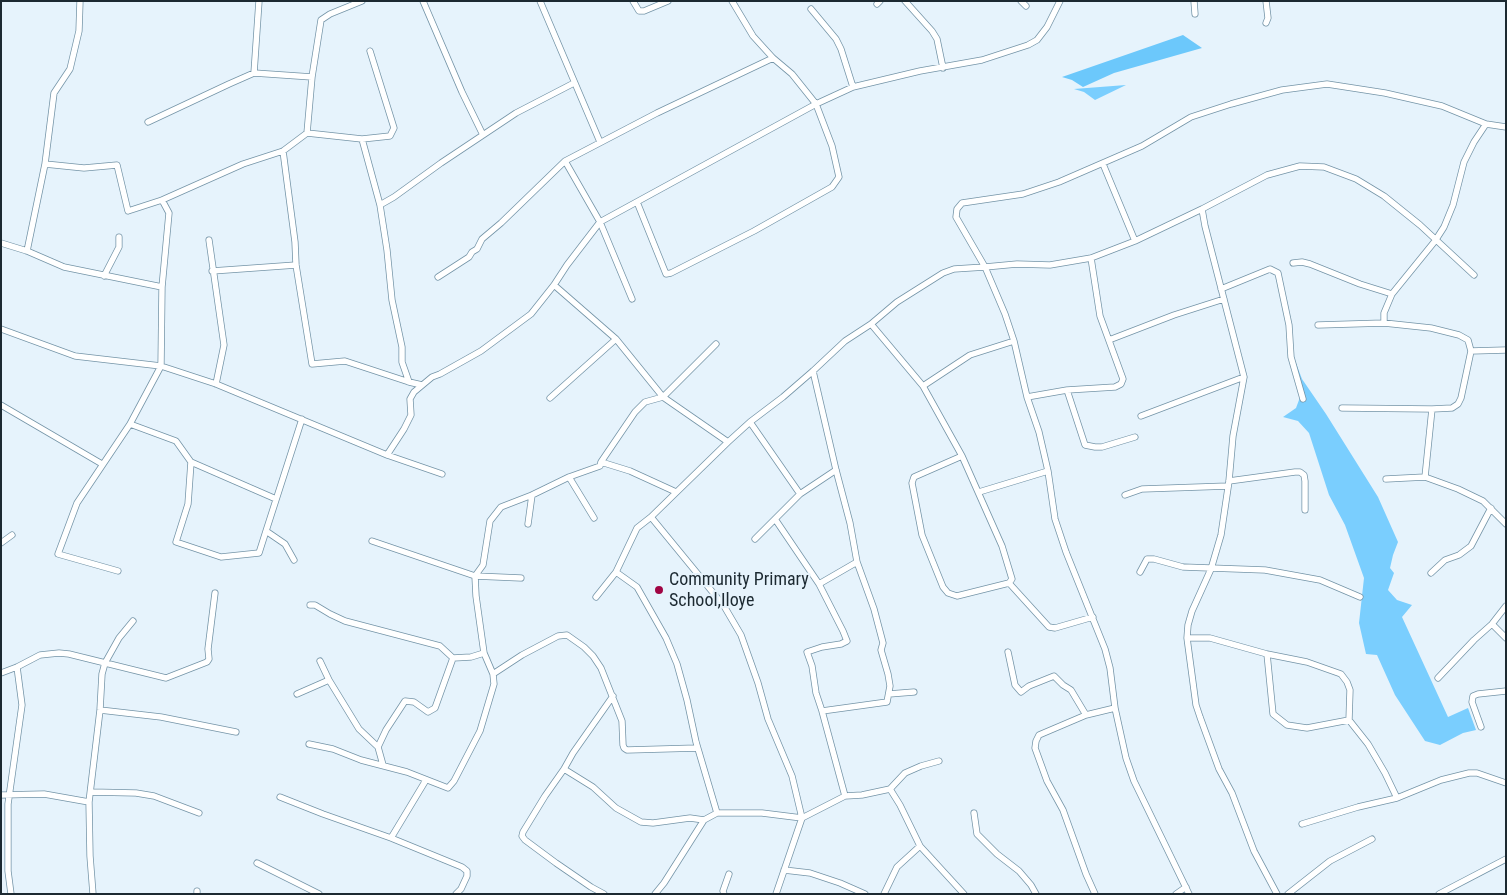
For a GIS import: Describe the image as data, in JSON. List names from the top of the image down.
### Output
{
  "places": ["Community Primary School,Iloye"]
}
